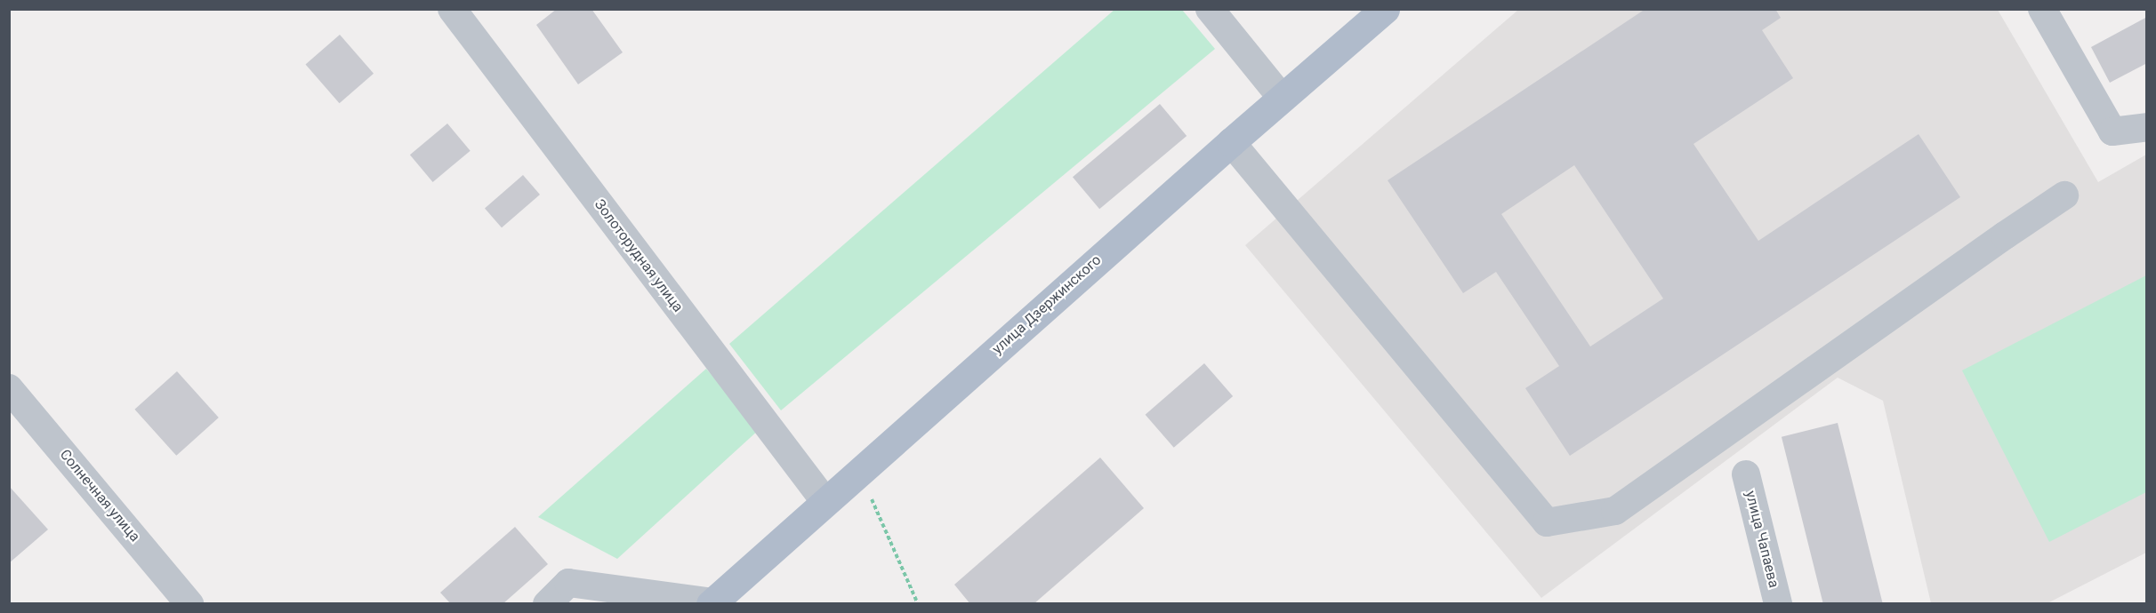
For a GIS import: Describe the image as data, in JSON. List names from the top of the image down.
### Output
{
  "streets": {
    "main road": ["улица Дзержинского"],
    "street": ["Золоторудная улица", "Солнечная улица", "улица Чапаева"]
  },
  "crossings": [
    ["Золоторудная улица", "улица Дзержинского"]
  ]
}
